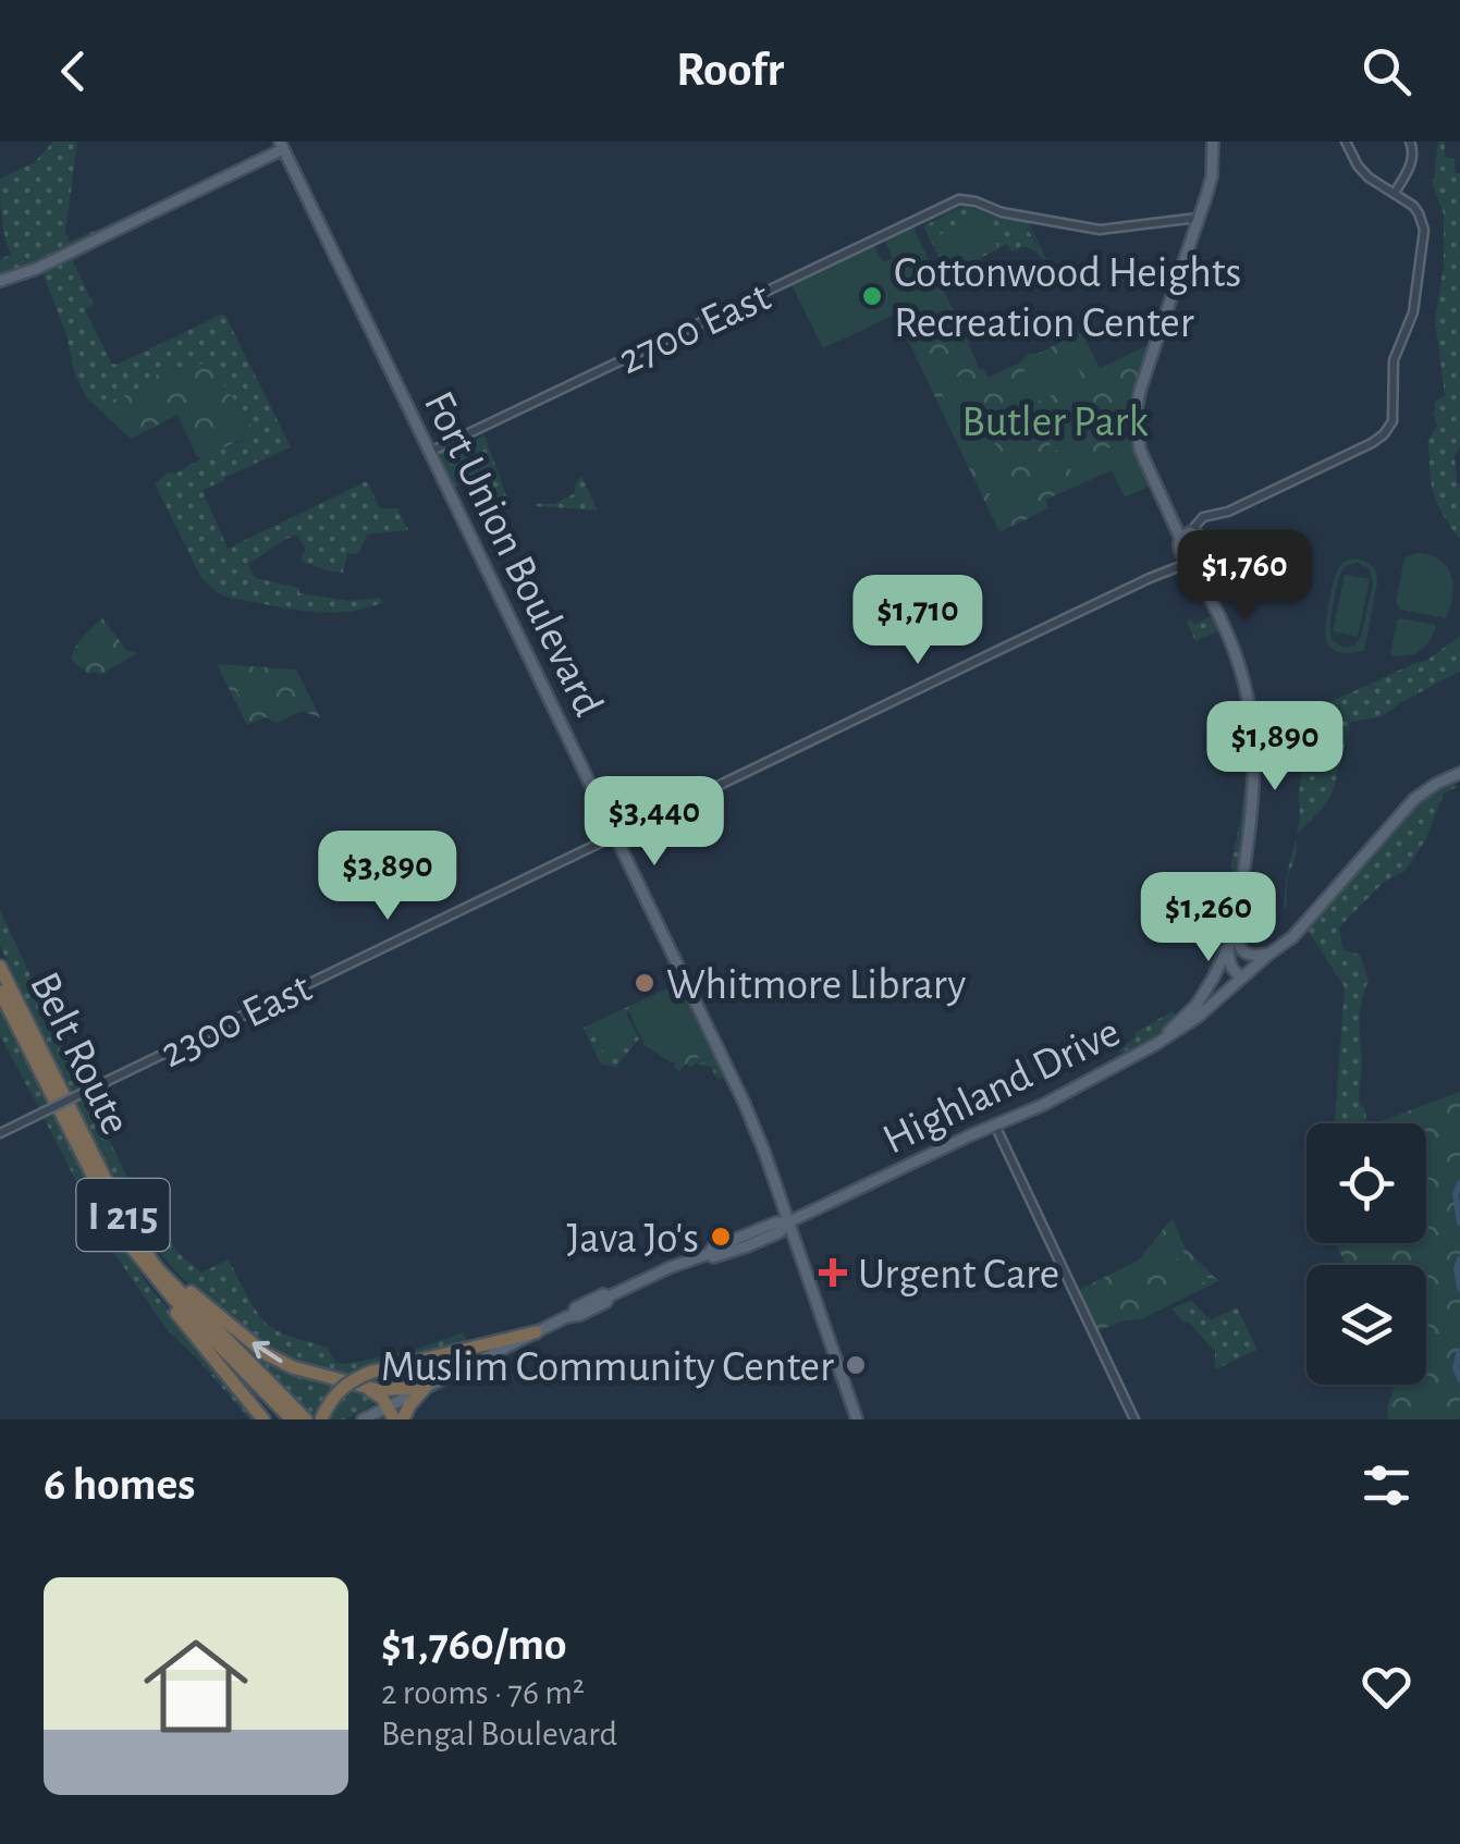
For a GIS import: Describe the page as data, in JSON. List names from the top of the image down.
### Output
{
  "streets": {
    "highway": ["Belt Route", "I 215"],
    "main road": ["Fort Union Boulevard", "Highland Drive"],
    "street": ["2700 East", "2300 East"]
  },
  "crossings": [
    ["2700 East", "Fort Union Boulevard"],
    ["Fort Union Boulevard", "2300 East"],
    ["Fort Union Boulevard", "Highland Drive"]
  ],
  "parks": ["Butler Park"],
  "places": {
    "other": [
      "Cottonwood Heights Recreation Center",
      "Whitmore Library",
      "Java Jo's",
      "Muslim Community Center"
    ],
    "health": ["Urgent Care"]
  },
  "page": {
    "header": "Roofr",
    "price": [
      "$1,760",
      "$1,710",
      "$1,890",
      "$3,440",
      "$3,890",
      "$1,260"
    ],
    "heading": "6 homes",
    "list": [
      {
        "name": "$1,760/mo",
        "note": "2 rooms · 76 m² · Bengal Boulevard"
      }
    ]
  }
}
